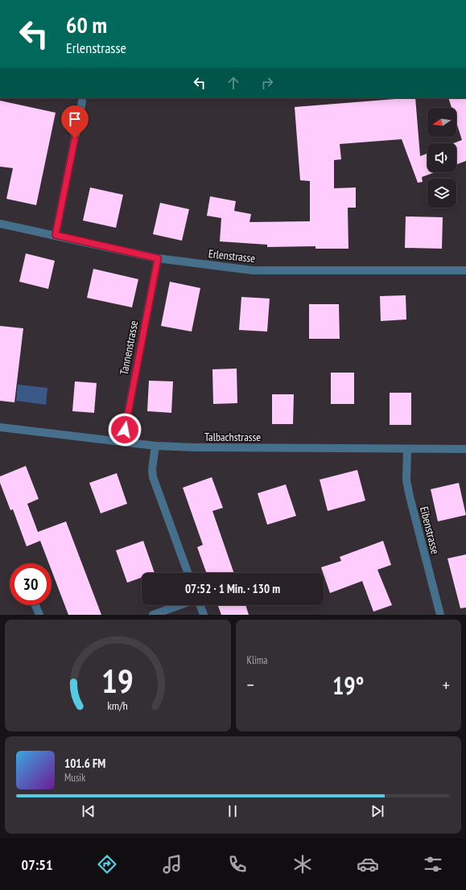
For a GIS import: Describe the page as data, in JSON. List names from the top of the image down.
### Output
{
  "streets": {
    "street": [
      "Erlenstrasse",
      "Tannenstrasse",
      "Talbachstrasse",
      "Eibenstrasse"
    ]
  },
  "crossings": [
    ["Erlenstrasse", "Tannenstrasse"],
    ["Tannenstrasse", "Talbachstrasse"],
    ["Talbachstrasse", "Eibenstrasse"]
  ],
  "north": "left",
  "page": {
    "turn": ["60 m", "Erlenstrasse"],
    "limit": "30",
    "trip": "07:52 · 1 Min. · 130 m",
    "tile": "Klima",
    "heat": ["−", "19°", "+"],
    "song": ["101.6 FM", "Musik"],
    "tabs": "07:51",
    "gauge": ["19", "km/h"]
  }
}
